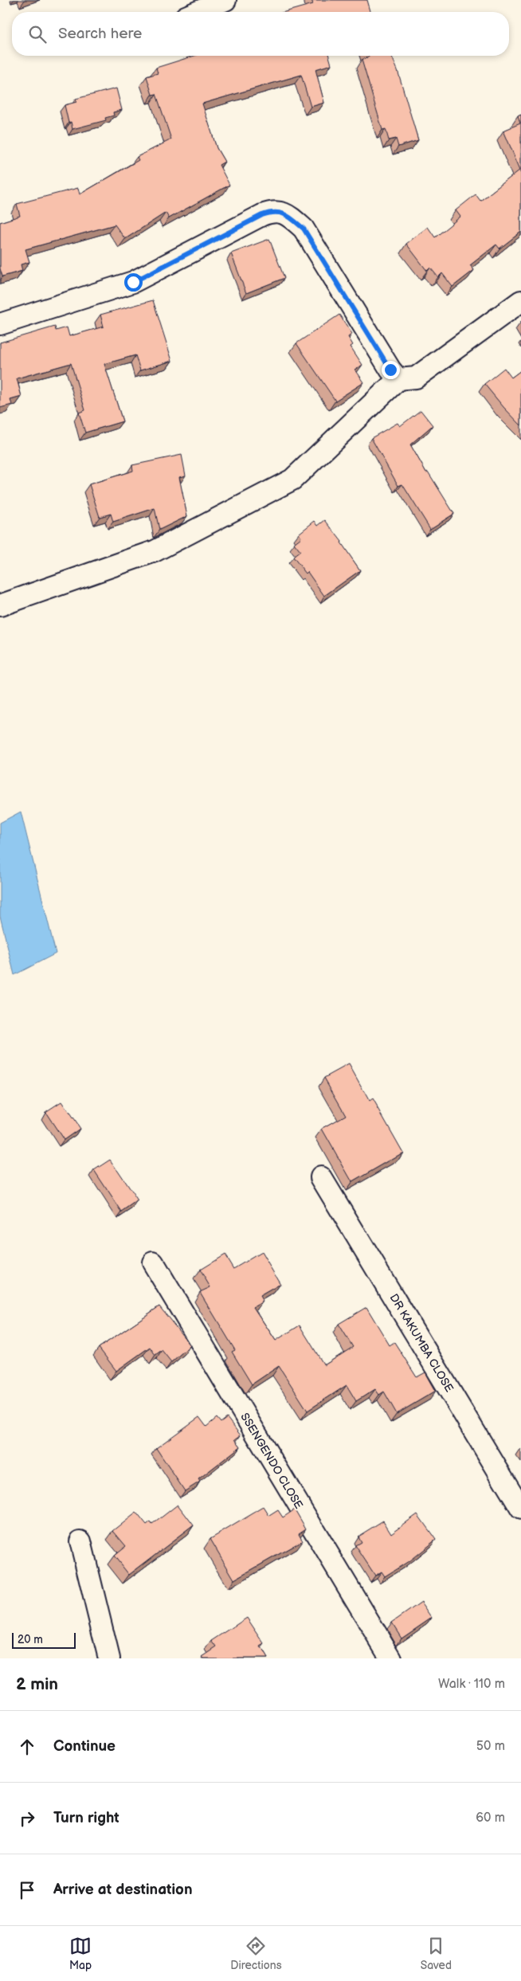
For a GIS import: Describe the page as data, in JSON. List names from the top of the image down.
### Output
{
  "streets": {
    "street": ["DR KAKUMBA CLOSE", "SSENGENDO CLOSE"]
  },
  "scale_bar": "20 m",
  "page": {
    "search": "Search here",
    "scale": "20 m",
    "heading": ["2 min", "Walk · 110 m"],
    "list": [
      ["Continue", "50 m"],
      ["Turn right", "60 m"],
      "Arrive at destination"
    ],
    "nav": ["Map", "Directions", "Saved"]
  }
}
